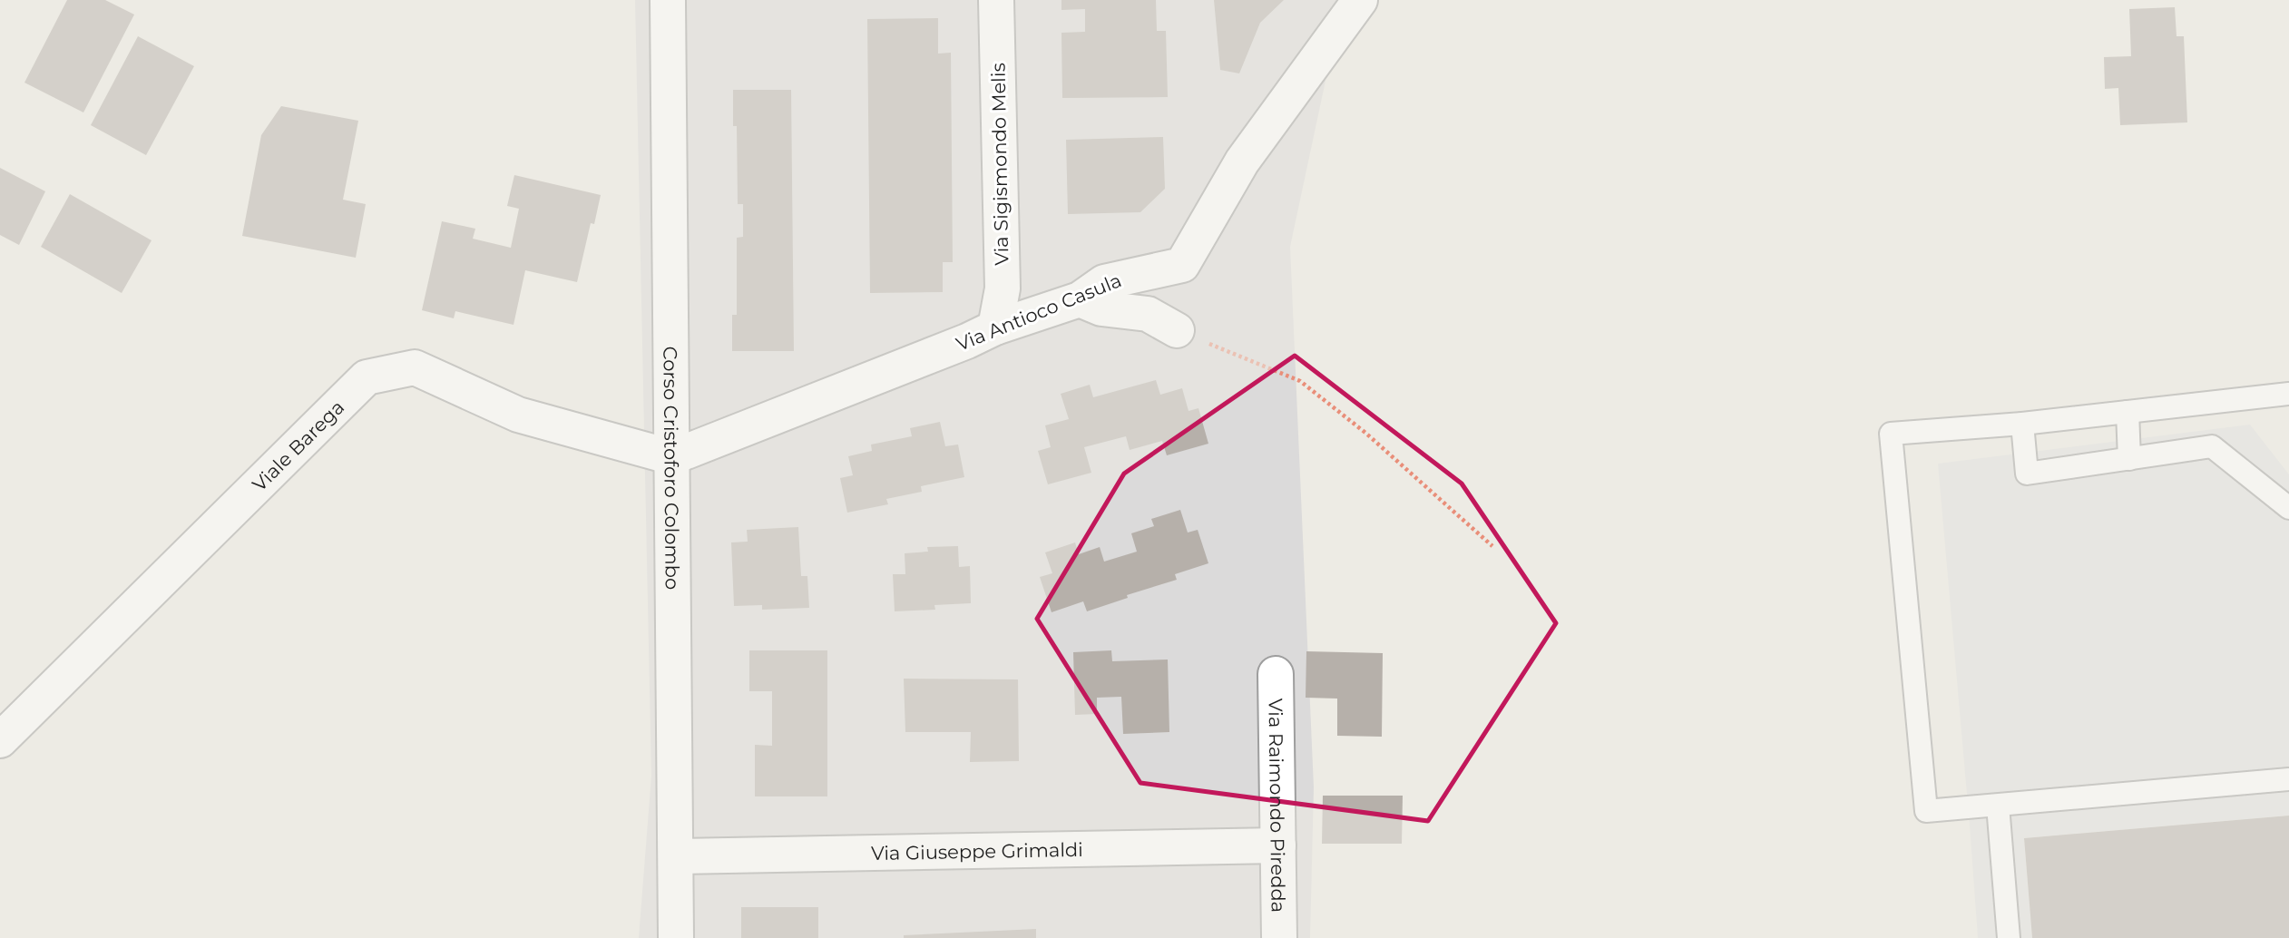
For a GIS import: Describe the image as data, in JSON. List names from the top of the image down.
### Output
{
  "streets": {
    "street": [
      "Via Sigismondo Melis",
      "Via Antioco Casula",
      "Viale Barega",
      "Corso Cristoforo Colombo",
      "Via Raimondo Piredda",
      "Via Giuseppe Grimaldi"
    ]
  },
  "crossings": [
    ["Via Sigismondo Melis", "Via Antioco Casula"],
    ["Via Antioco Casula", "Viale Barega"],
    ["Via Antioco Casula", "Corso Cristoforo Colombo"],
    ["Viale Barega", "Corso Cristoforo Colombo"],
    ["Corso Cristoforo Colombo", "Via Giuseppe Grimaldi"],
    ["Via Raimondo Piredda", "Via Giuseppe Grimaldi"]
  ]
}
